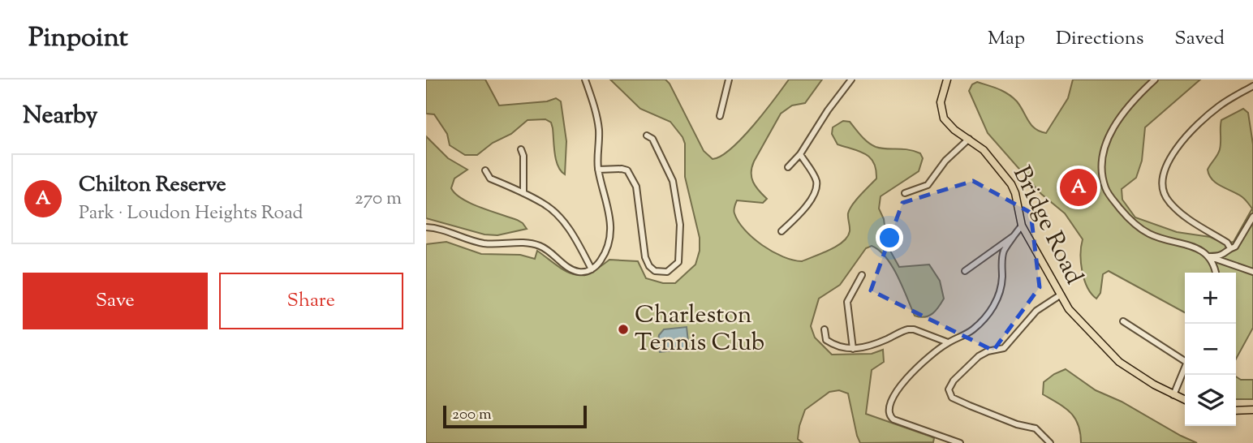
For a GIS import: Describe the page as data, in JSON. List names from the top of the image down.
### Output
{
  "streets": {
    "main road": ["Bridge Road"]
  },
  "places": ["Charleston Tennis Club"],
  "scale_bar": "200 m",
  "page": {
    "header": "Pinpoint",
    "nav": ["Map", "Directions", "Saved"],
    "heading": "Nearby",
    "list": [
      {
        "mark": "A",
        "name": "Chilton Reserve",
        "note": "Park · Loudon Heights Road",
        "value": "270 m"
      }
    ],
    "pins": "A",
    "buttons": ["Save", "Share"],
    "map_buttons": ["+", "−"],
    "scale": "200 m"
  }
}
